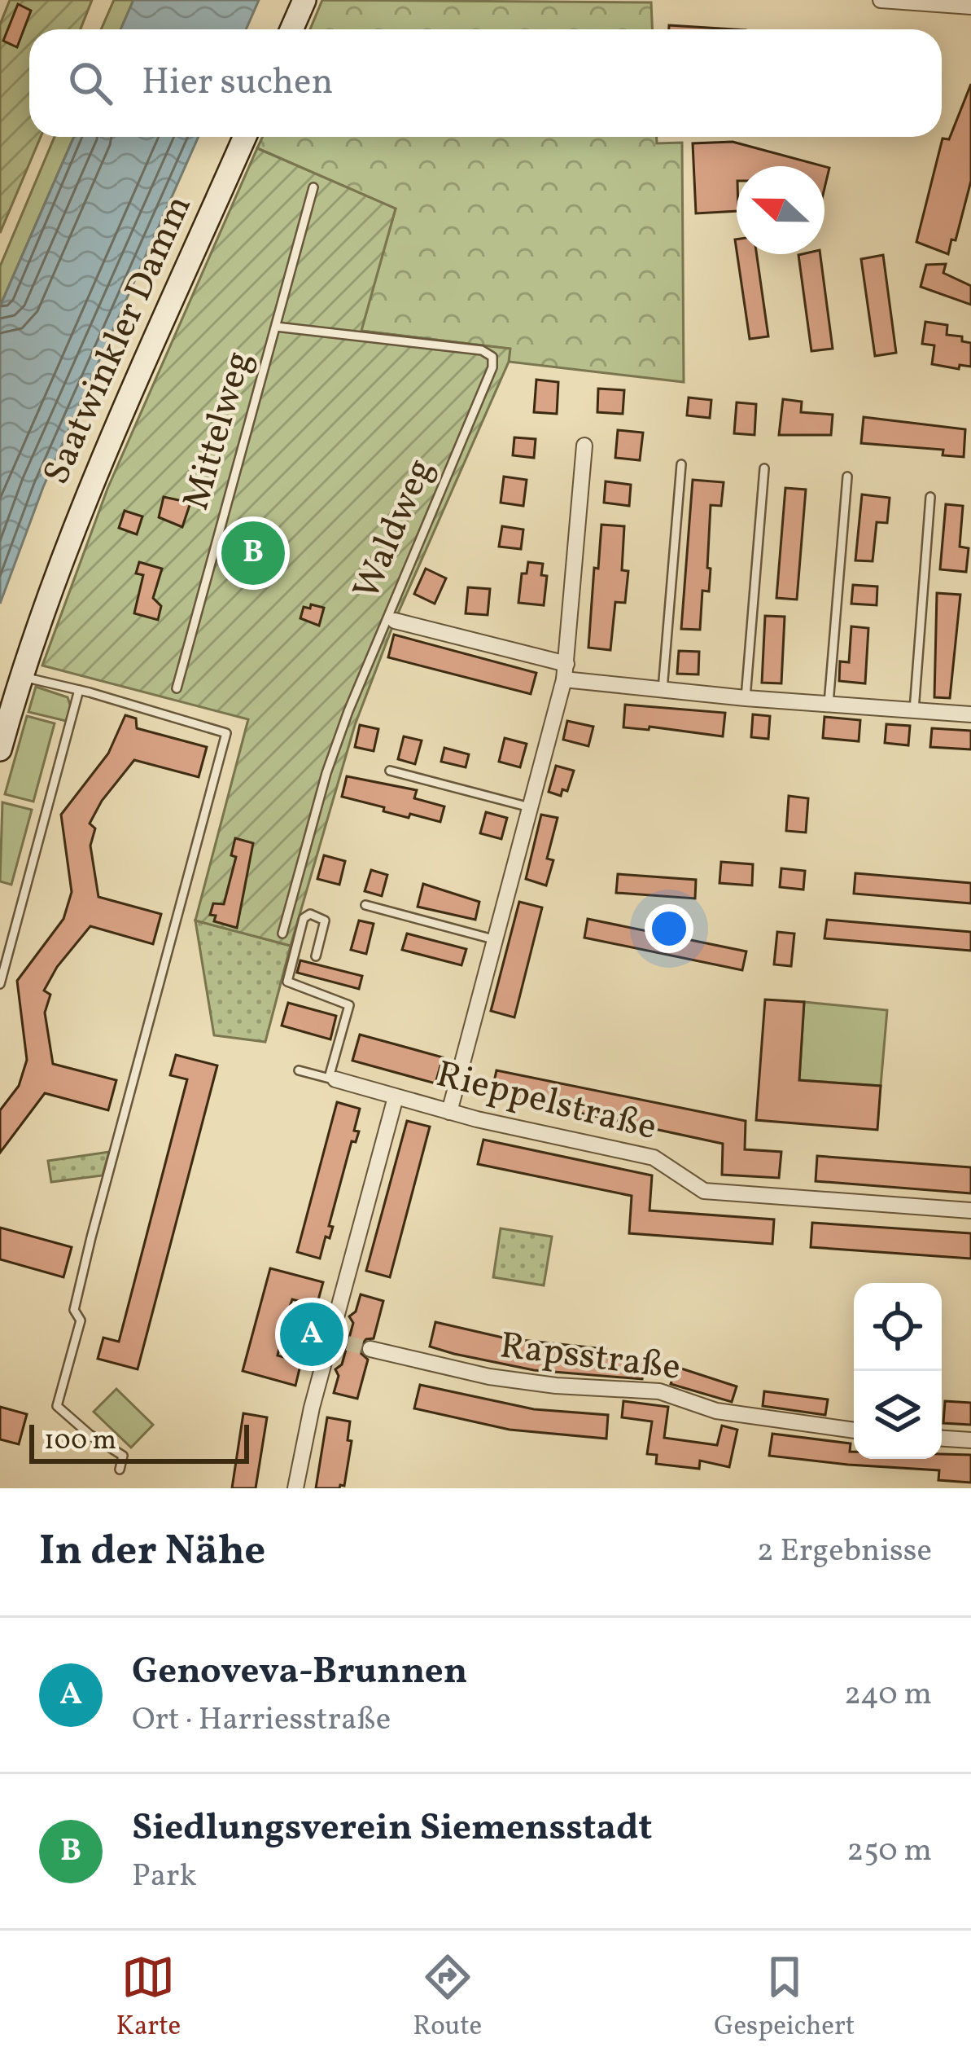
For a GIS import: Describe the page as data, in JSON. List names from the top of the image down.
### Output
{
  "streets": {
    "main road": ["Saatwinkler Damm"],
    "street": ["Rieppelstraße", "Rapsstraße"],
    "lane": ["Mittelweg", "Waldweg"]
  },
  "crossings": [
    ["Mittelweg", "Waldweg"]
  ],
  "scale_bar": "100 m",
  "north": "left",
  "page": {
    "search": "Hier suchen",
    "pins": ["B", "A"],
    "scale": "100 m",
    "heading": ["In der Nähe", "2 Ergebnisse"],
    "list": [
      {
        "mark": "A",
        "name": "Genoveva-Brunnen",
        "note": "Ort · Harriesstraße",
        "value": "240 m"
      },
      {
        "mark": "B",
        "name": "Siedlungsverein Siemensstadt",
        "note": "Park",
        "value": "250 m"
      }
    ],
    "nav": ["Karte", "Route", "Gespeichert"]
  }
}
